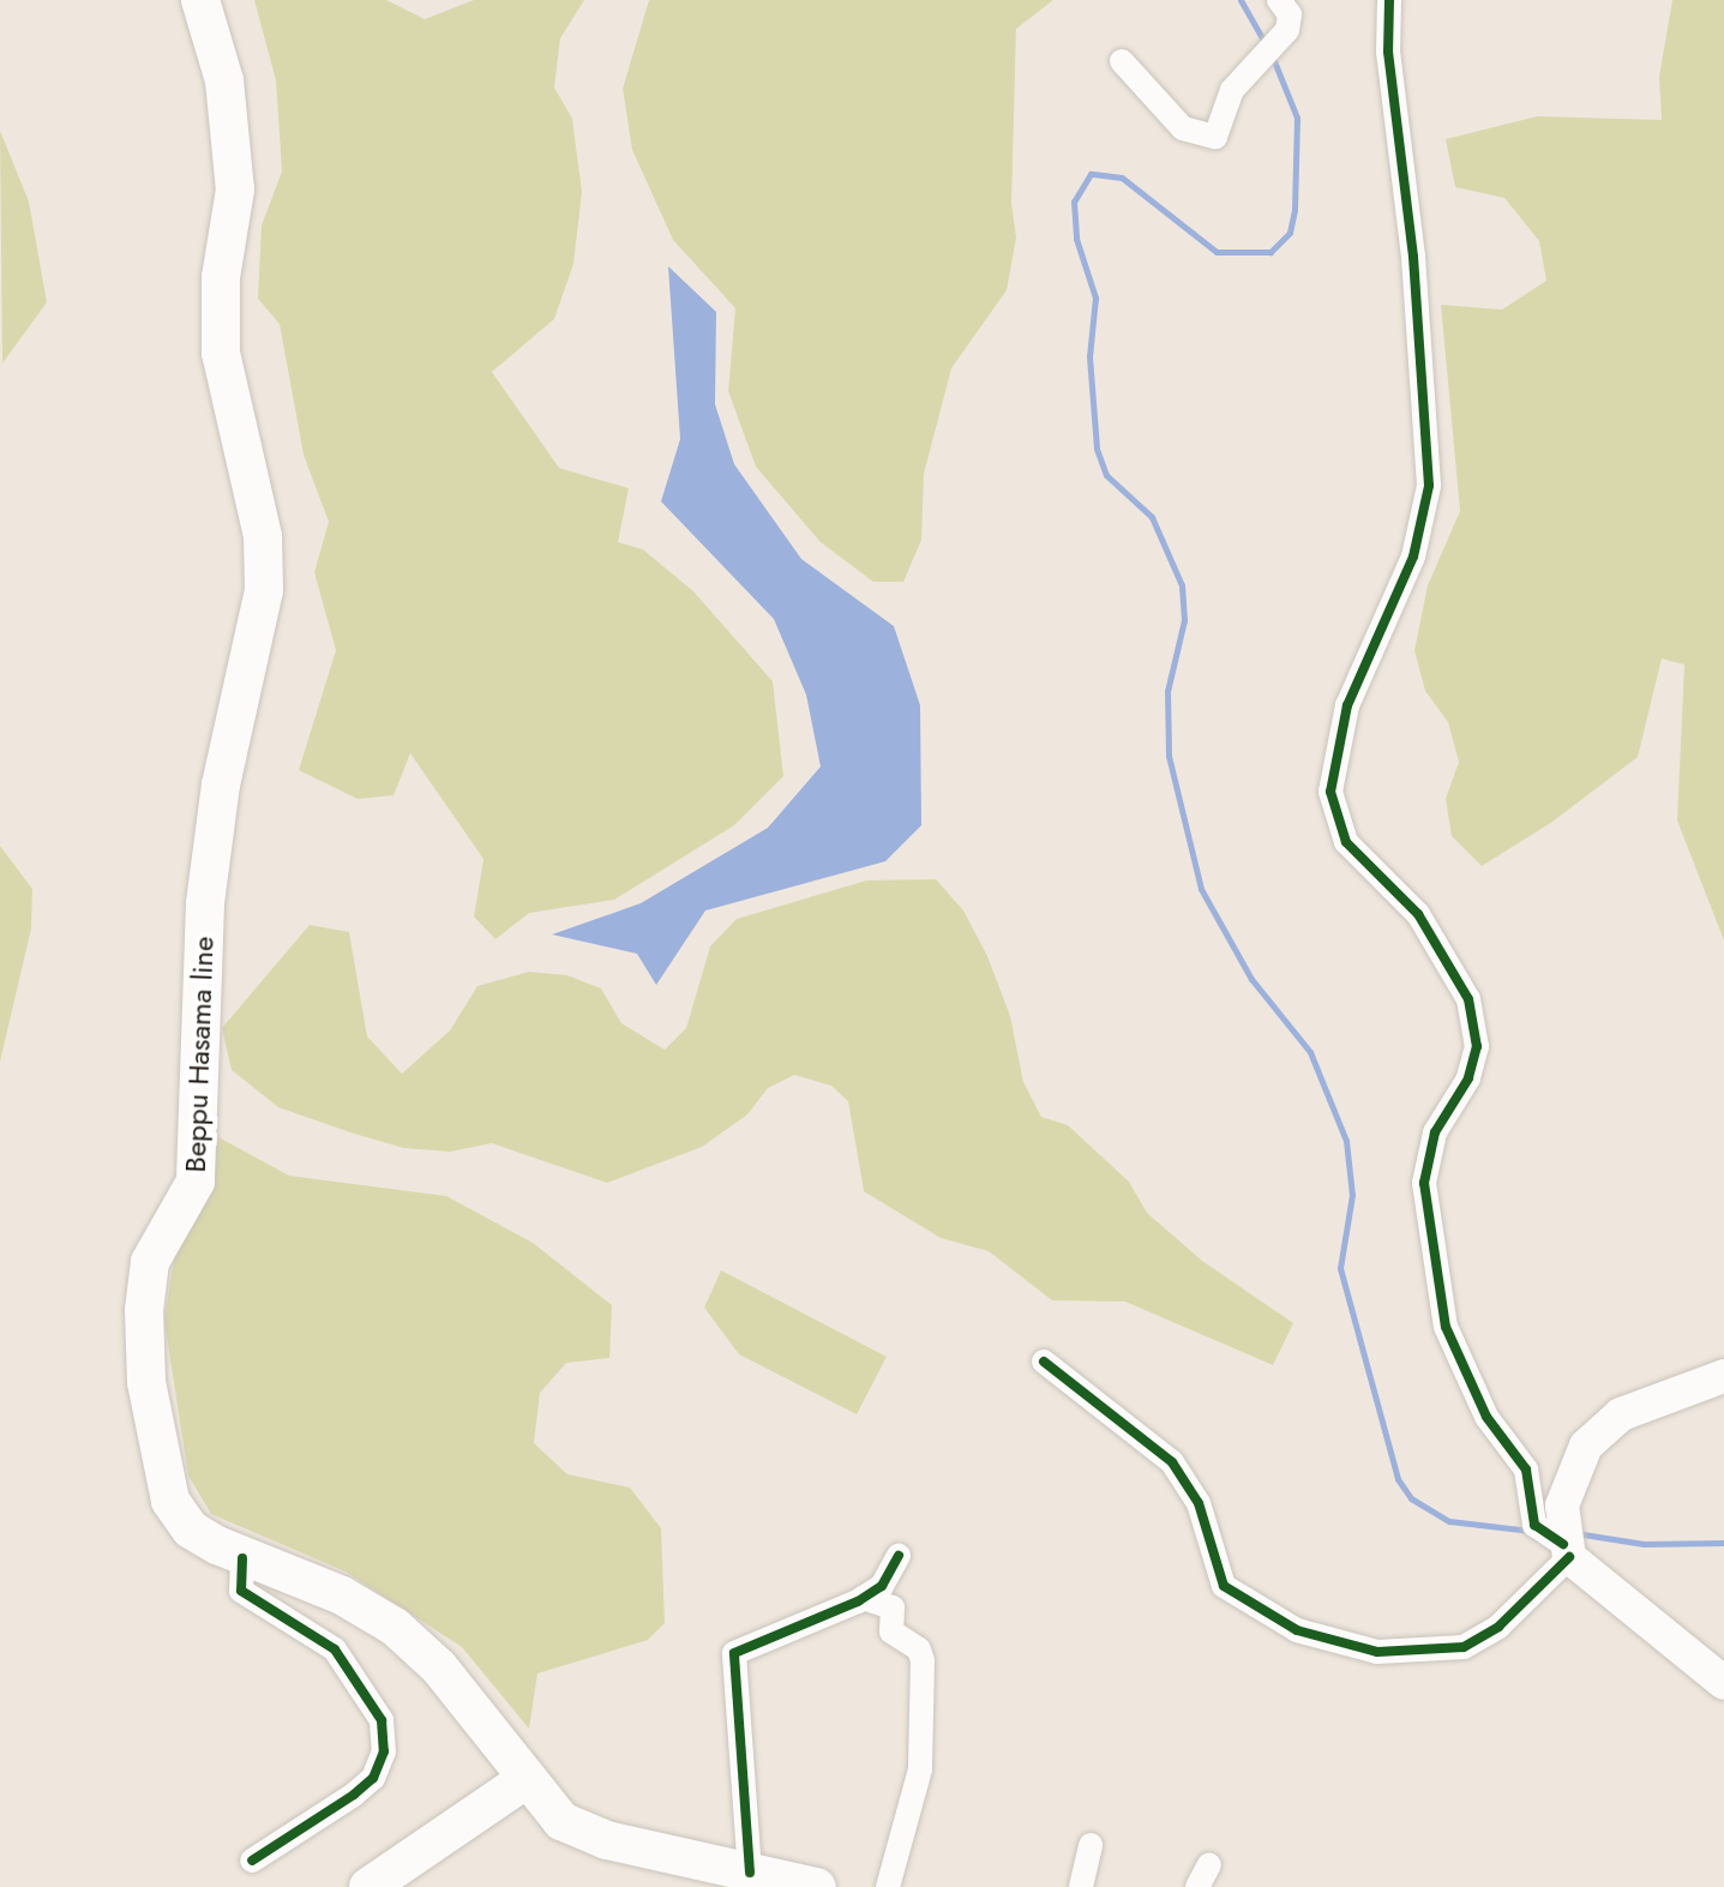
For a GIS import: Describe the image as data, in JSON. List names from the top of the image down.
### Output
{
  "streets": {
    "main road": ["Beppu Hasama line"]
  }
}
